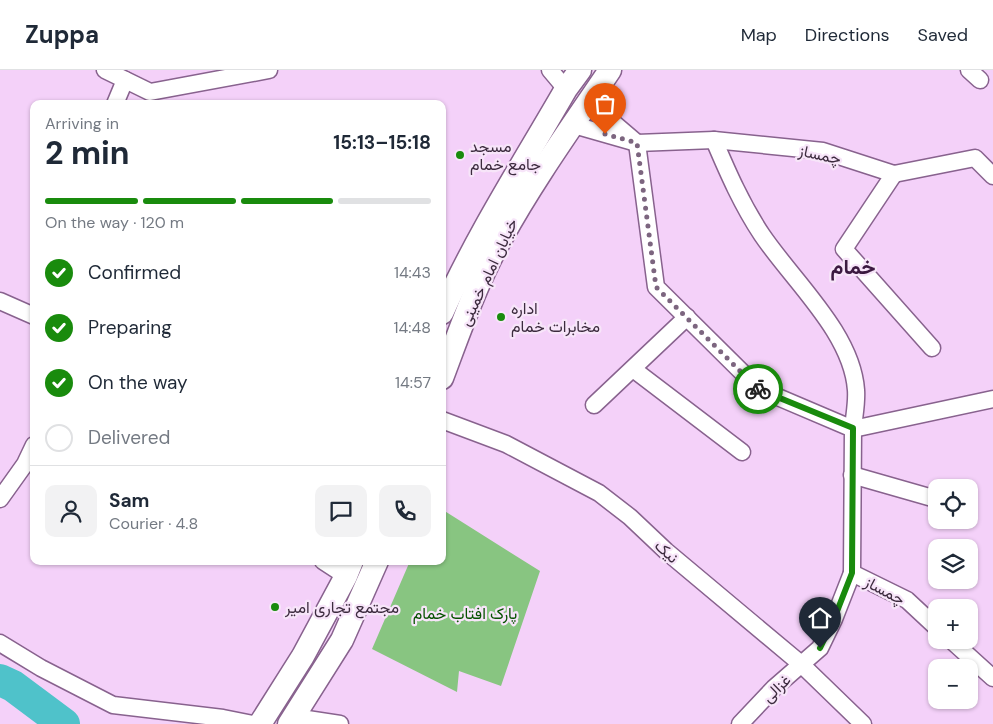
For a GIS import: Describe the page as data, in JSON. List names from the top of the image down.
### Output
{
  "streets": {
    "main road": ["خیابان امام خمینی"],
    "street": ["چمساز", "نیک", "غزالی"]
  },
  "crossings": [
    ["چمساز", "خیابان امام خمینی"],
    ["چمساز", "غزالی"],
    ["نیک", "غزالی"]
  ],
  "districts": ["خمام"],
  "parks": ["پارک افتاب خمام"],
  "places": ["مسجد جامع خمام", "اداره مخابرات خمام", "مجتمع تجاری امیر"],
  "page": {
    "header": "Zuppa",
    "nav": ["Map", "Directions", "Saved"],
    "heading": ["2 min", "Arriving in", "15:13–15:18"],
    "panel": ["Sam", "Courier · 4.8"],
    "bar": "On the way · 120 m",
    "list": [
      ["Confirmed", "14:43"],
      ["Preparing", "14:48"],
      ["On the way", "14:57"],
      "Delivered"
    ],
    "map_buttons": ["+", "−"]
  }
}
